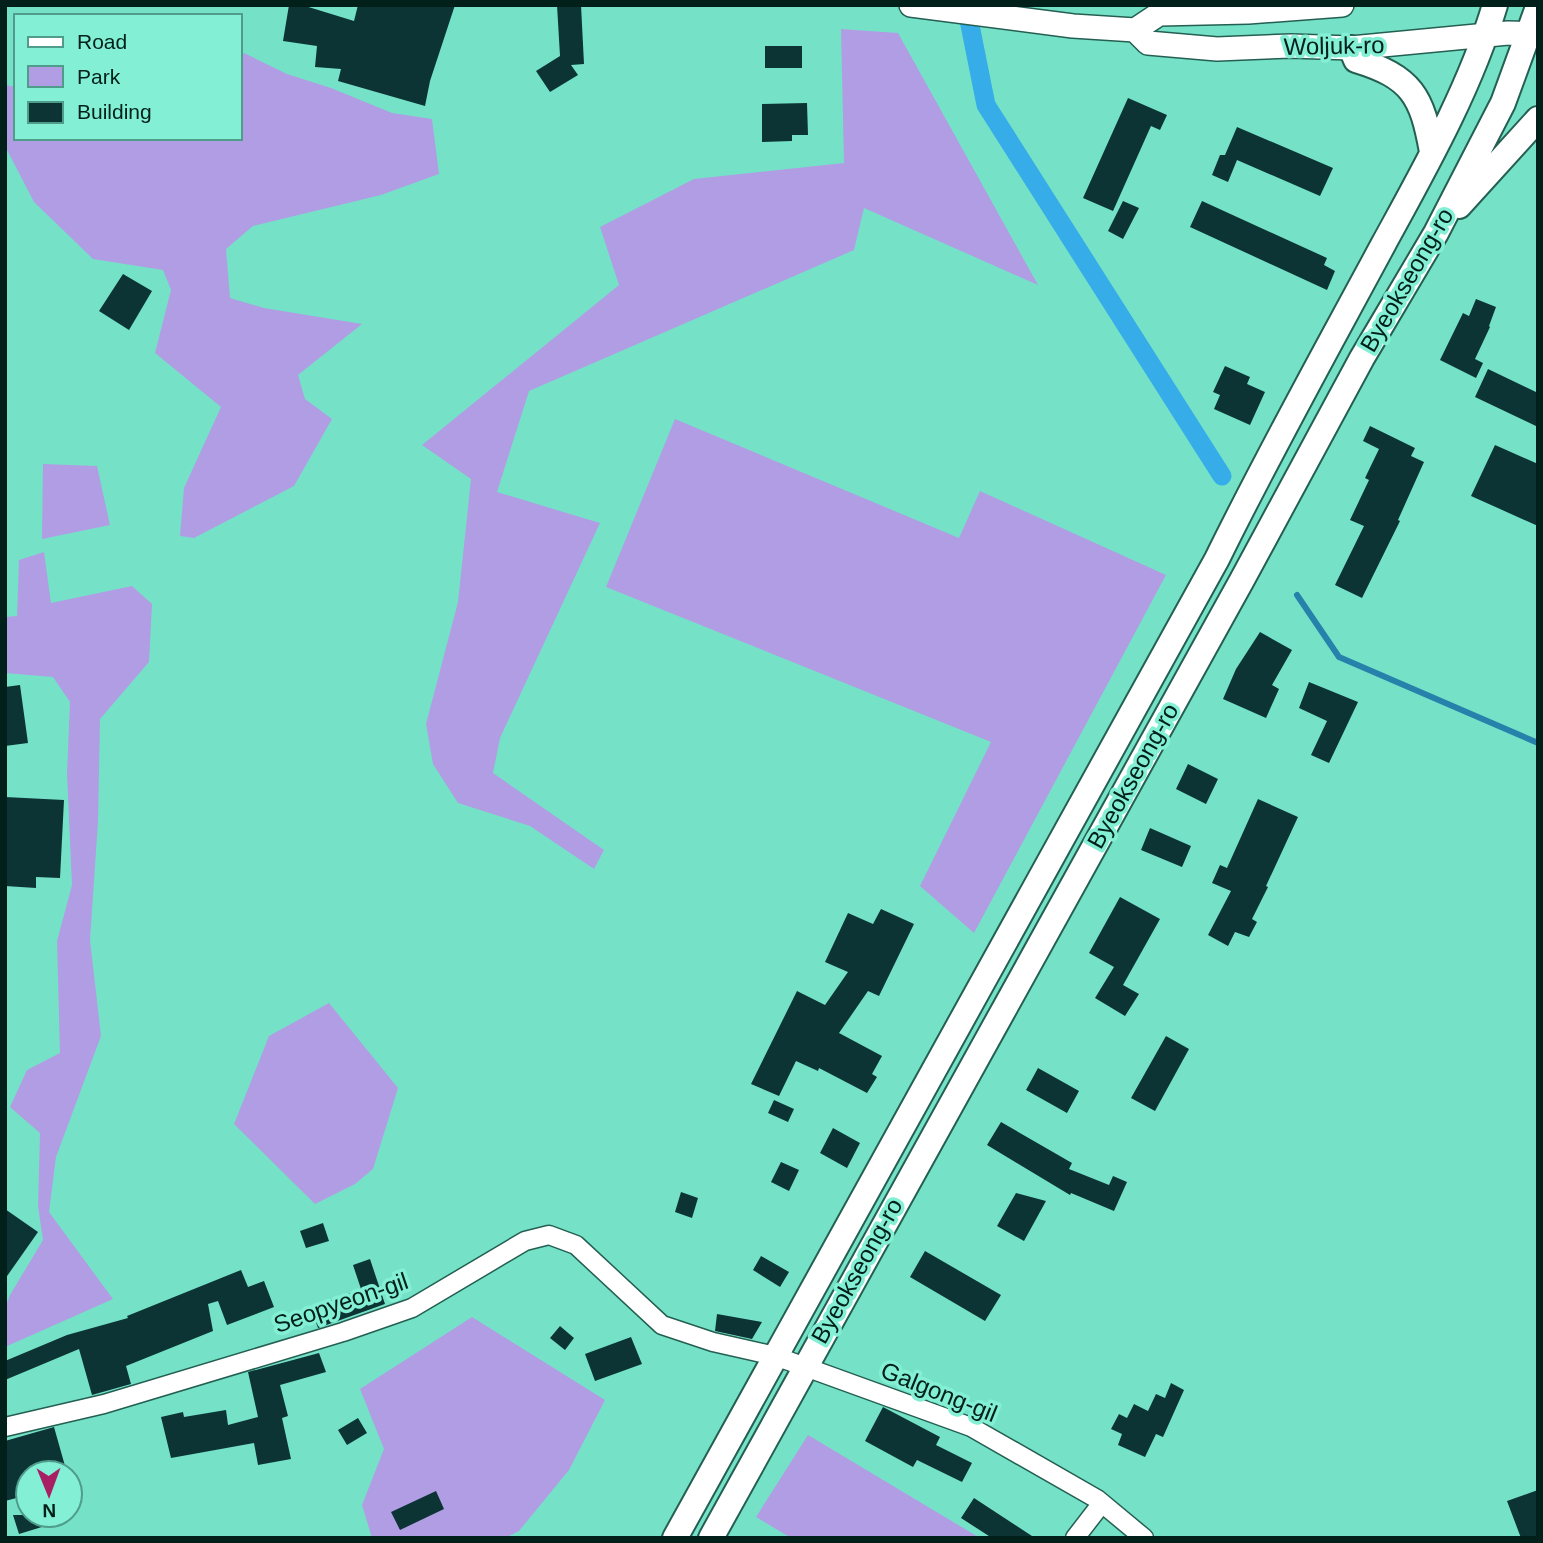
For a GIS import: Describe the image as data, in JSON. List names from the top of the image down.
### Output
{
  "streets": {
    "main road": ["Byeokseong-ro"],
    "street": ["Woljuk-ro", "Seopyeon-gil", "Galgong-gil"]
  },
  "crossings": [
    ["Woljuk-ro", "Byeokseong-ro"],
    ["Byeokseong-ro", "Seopyeon-gil"],
    ["Byeokseong-ro", "Galgong-gil"],
    ["Seopyeon-gil", "Galgong-gil"]
  ],
  "legend": ["Road", "Park", "Building"],
  "north": "bottom"
}
